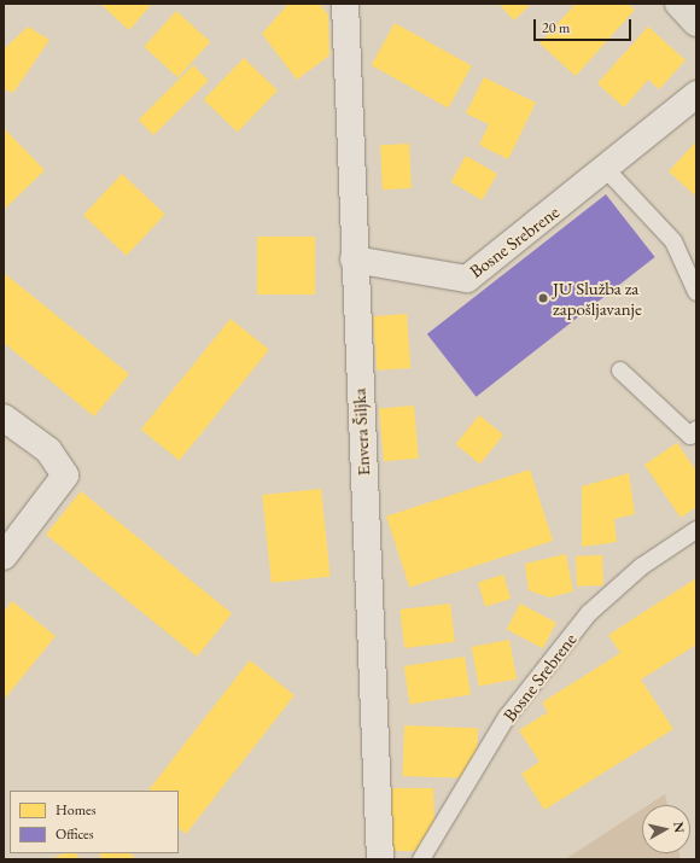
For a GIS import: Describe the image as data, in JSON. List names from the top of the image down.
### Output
{
  "streets": {
    "street": ["Bosne Srebrene", "Envera Šiljka"]
  },
  "crossings": [
    ["Bosne Srebrene", "Envera Šiljka"]
  ],
  "places": ["JU Služba za zapošljavanje"],
  "legend": ["Homes", "Offices"],
  "scale_bar": "20 m",
  "north": "right"
}
